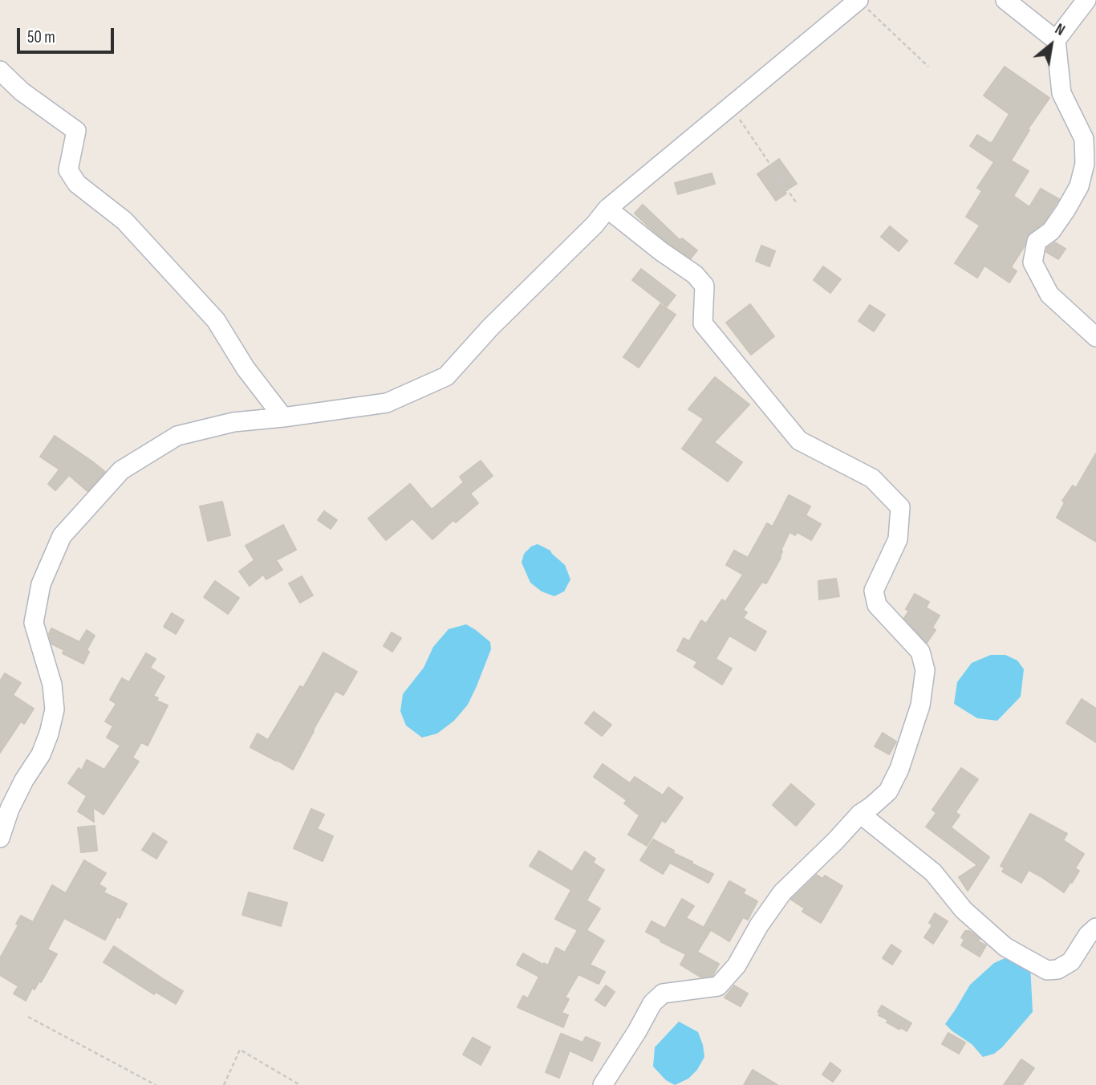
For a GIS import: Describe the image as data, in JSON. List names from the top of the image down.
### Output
{
  "scale_bar": "50 m",
  "north": "top right"
}
